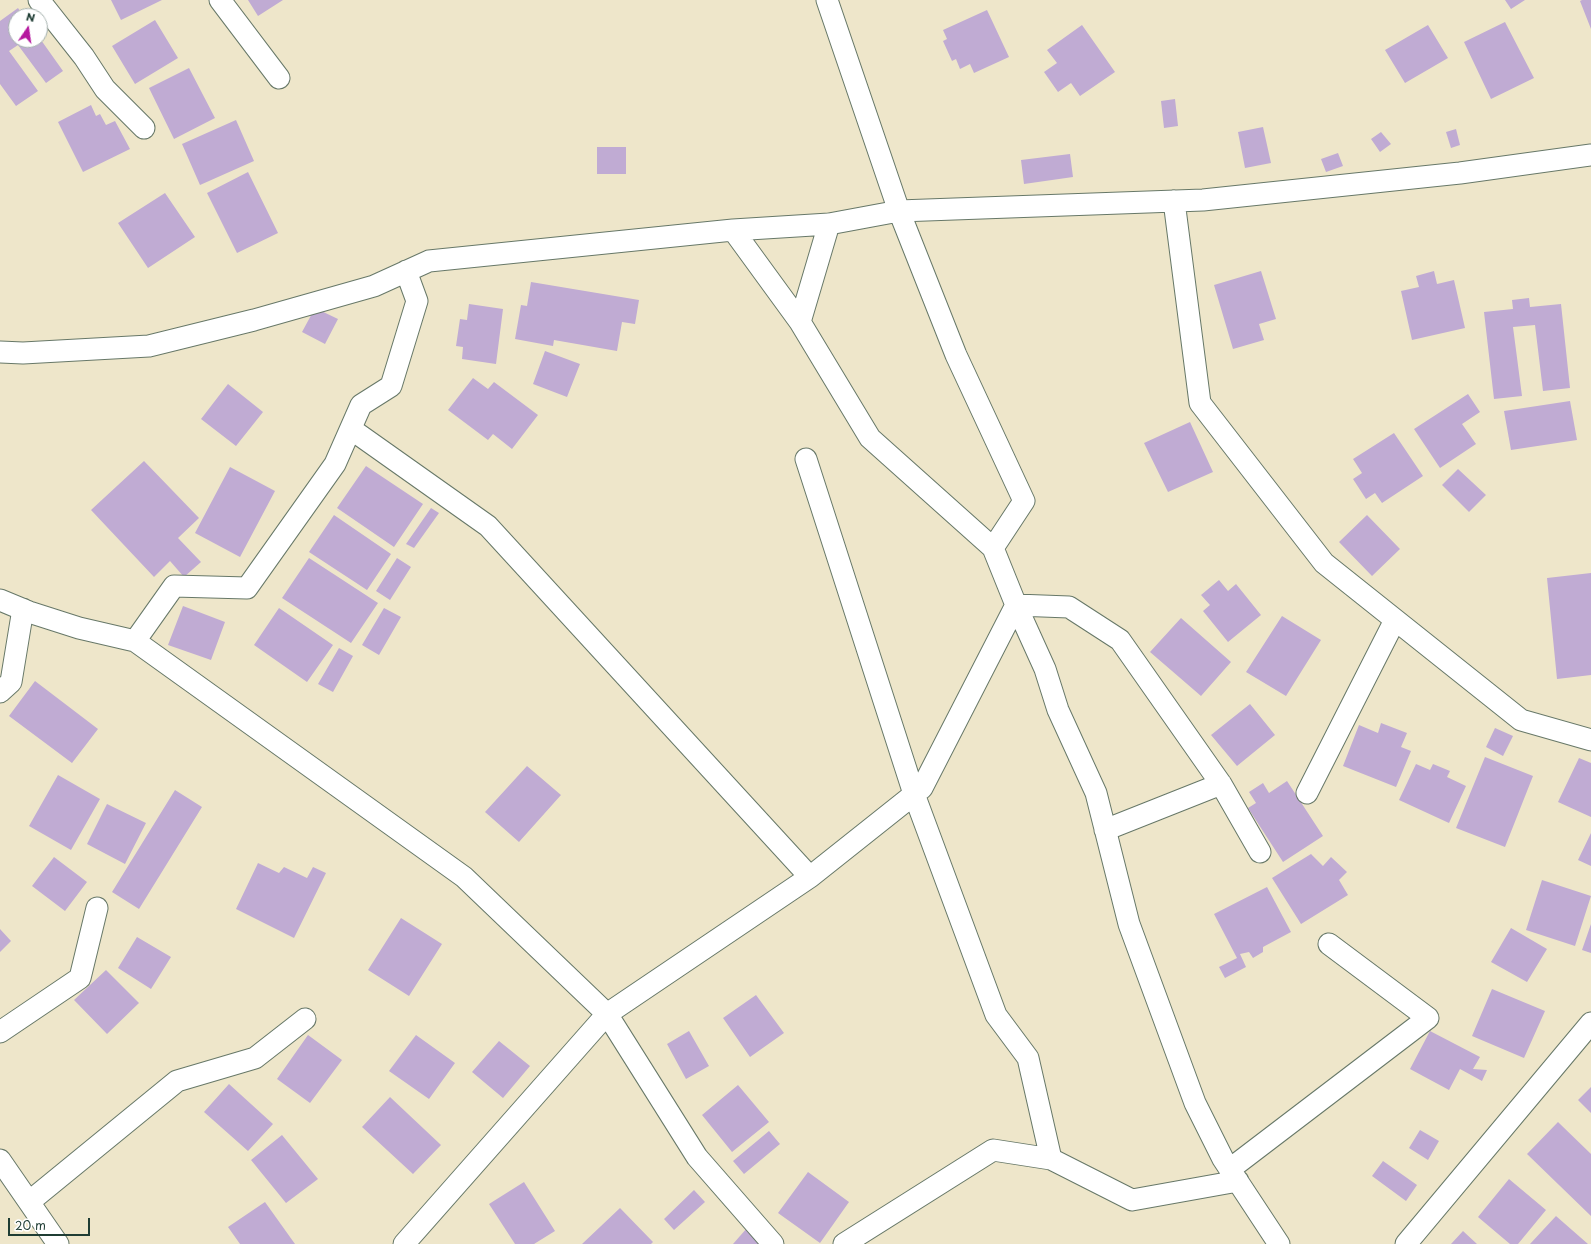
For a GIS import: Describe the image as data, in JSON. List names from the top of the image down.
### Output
{
  "scale_bar": "20 m",
  "north": "top"
}
